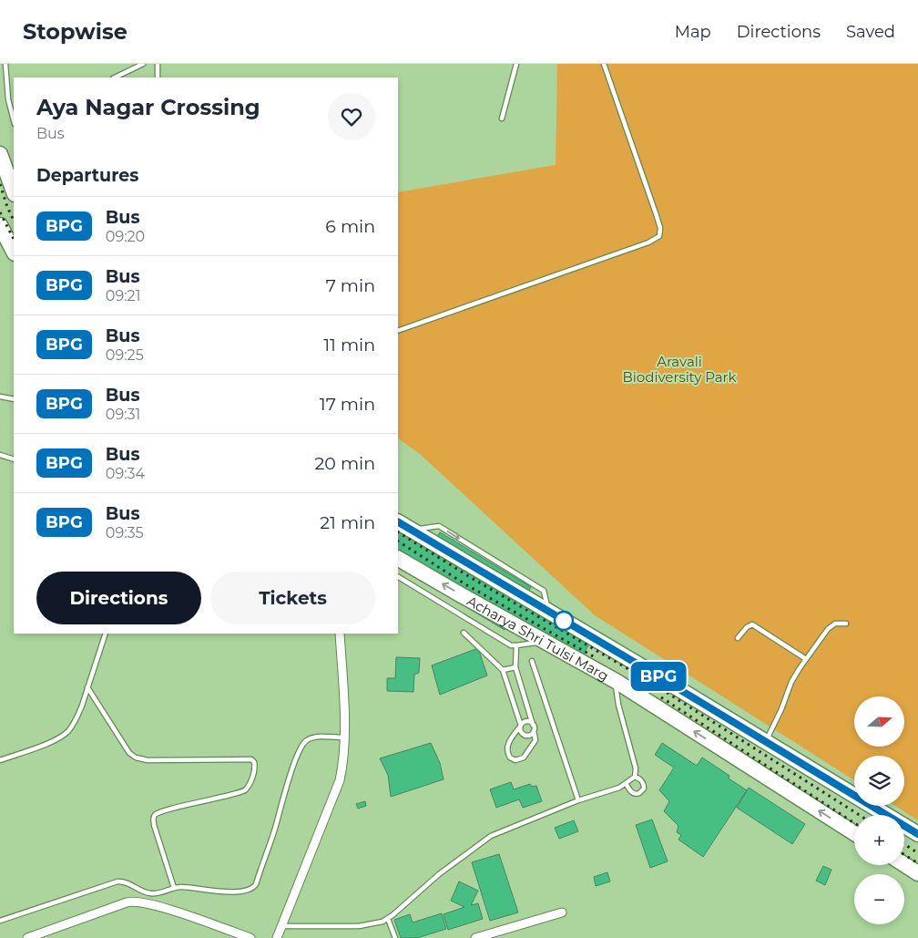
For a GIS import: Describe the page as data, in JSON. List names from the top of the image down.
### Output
{
  "streets": {
    "highway": ["Acharya Shri Tulsi Marg"]
  },
  "parks": ["Aravali Biodiversity Park"],
  "lines": ["bus line BPG"],
  "north": "right",
  "page": {
    "header": "Stopwise",
    "nav": ["Map", "Directions", "Saved"],
    "on_map": "BPG",
    "heading": [
      ["Aya Nagar Crossing", "Bus"],
      "Departures"
    ],
    "list": [
      {
        "mark": "BPG",
        "name": "Bus",
        "note": "09:20",
        "value": "6 min"
      },
      {
        "mark": "BPG",
        "name": "Bus",
        "note": "09:21",
        "value": "7 min"
      },
      {
        "mark": "BPG",
        "name": "Bus",
        "note": "09:25",
        "value": "11 min"
      },
      {
        "mark": "BPG",
        "name": "Bus",
        "note": "09:31",
        "value": "17 min"
      },
      {
        "mark": "BPG",
        "name": "Bus",
        "note": "09:34",
        "value": "20 min"
      },
      {
        "mark": "BPG",
        "name": "Bus",
        "note": "09:35",
        "value": "21 min"
      }
    ],
    "buttons": ["Directions", "Tickets"],
    "map_buttons": ["+", "−"]
  }
}
